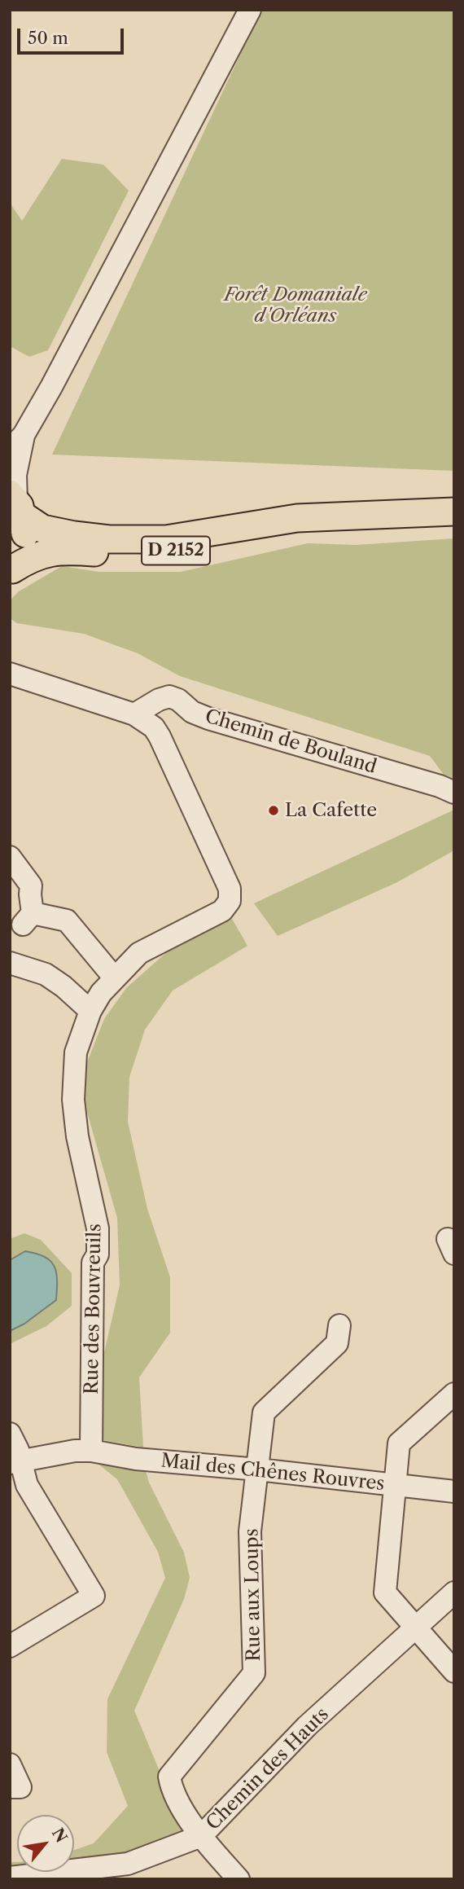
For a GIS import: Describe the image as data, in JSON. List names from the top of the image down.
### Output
{
  "streets": {
    "main road": ["D 2152"],
    "street": [
      "Chemin de Bouland",
      "Rue des Bouvreuils",
      "Mail des Chênes Rouvres",
      "Rue aux Loups",
      "Chemin des Hauts"
    ]
  },
  "crossings": [
    ["Chemin de Bouland", "Rue des Bouvreuils"],
    ["Rue des Bouvreuils", "Mail des Chênes Rouvres"],
    ["Mail des Chênes Rouvres", "Rue aux Loups"],
    ["Rue aux Loups", "Chemin des Hauts"]
  ],
  "parks": ["Forêt Domaniale d'Orléans"],
  "places": ["La Cafette"],
  "scale_bar": "50 m",
  "north": "top right"
}
